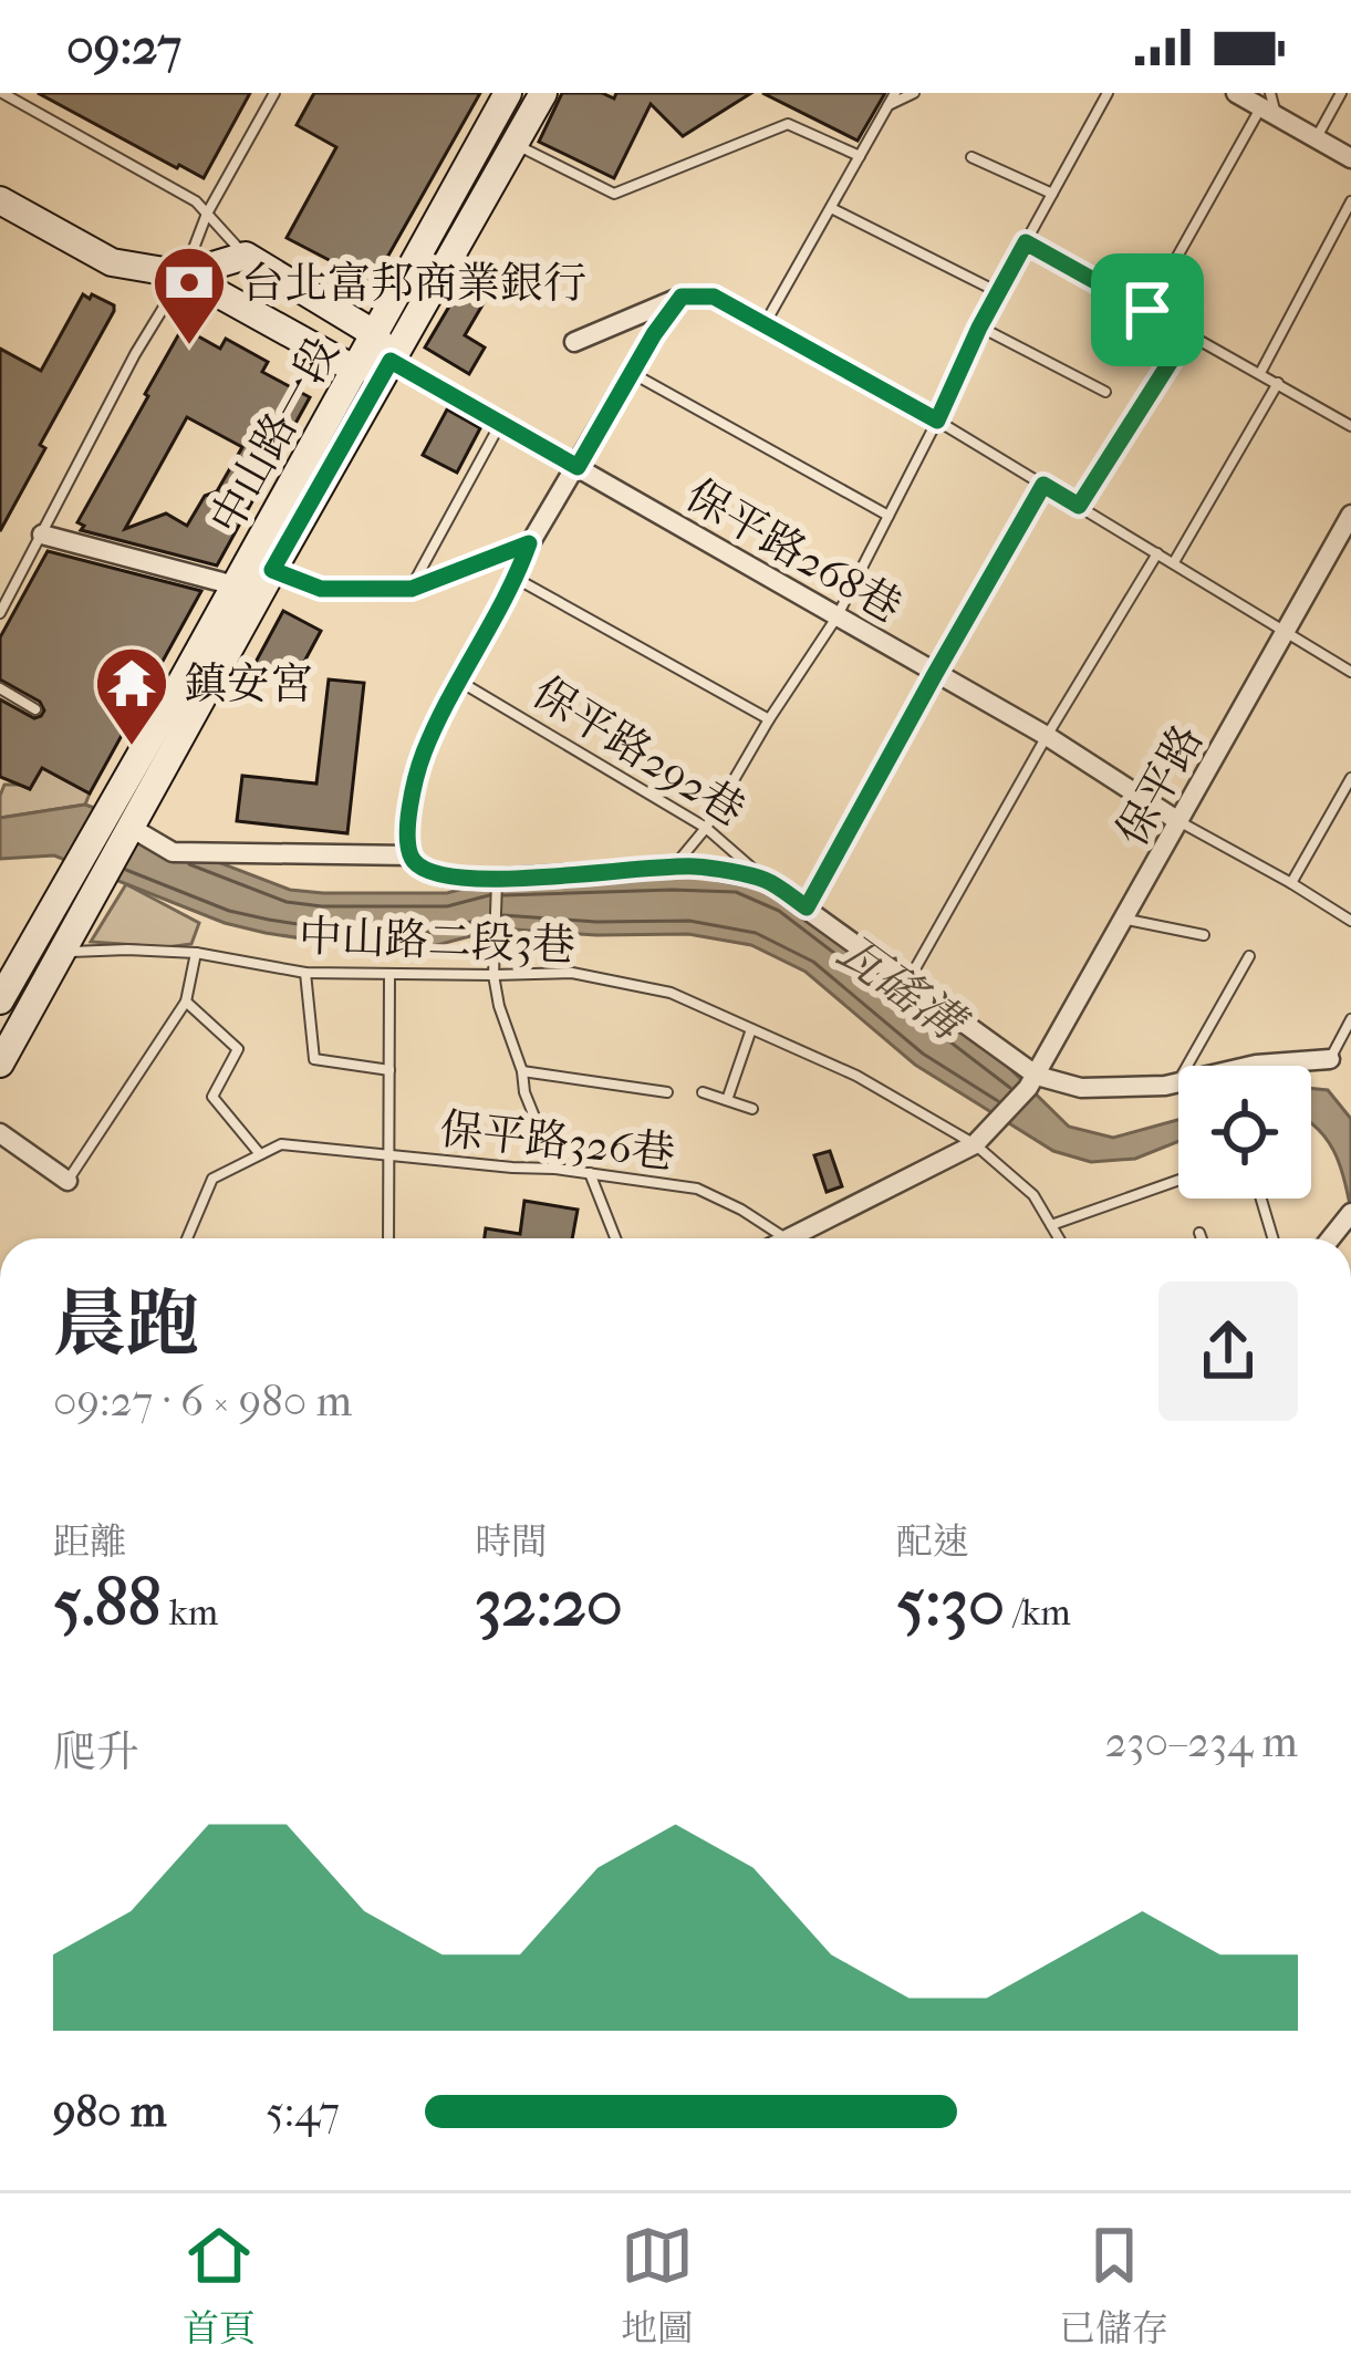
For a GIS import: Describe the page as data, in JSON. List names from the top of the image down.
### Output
{
  "streets": {
    "street": [
      "中山路一段",
      "保平路268巷",
      "保平路292巷",
      "保平路"
    ],
    "lane": ["中山路二段3巷", "保平路326巷"]
  },
  "crossings": [
    ["中山路一段", "保平路268巷"],
    ["保平路268巷", "保平路"],
    ["保平路292巷", "保平路"],
    ["保平路", "中山路二段3巷"]
  ],
  "water": ["瓦磘溝"],
  "places": {
    "bank": ["台北富邦商業銀行"],
    "temple": ["鎮安宮"]
  },
  "page": {
    "status": "09:27",
    "heading": ["晨跑", "09:27 · 6 × 980 m"],
    "stats": [
      ["距離", "5.88 km"],
      ["時間", "32:20"],
      ["配速", "5:30 /km"]
    ],
    "chart": ["爬升", "230–234 m"],
    "list": [
      {
        "name": "980 m",
        "note": "5:47"
      }
    ],
    "tabs": ["首頁", "地圖", "已儲存"]
  }
}
